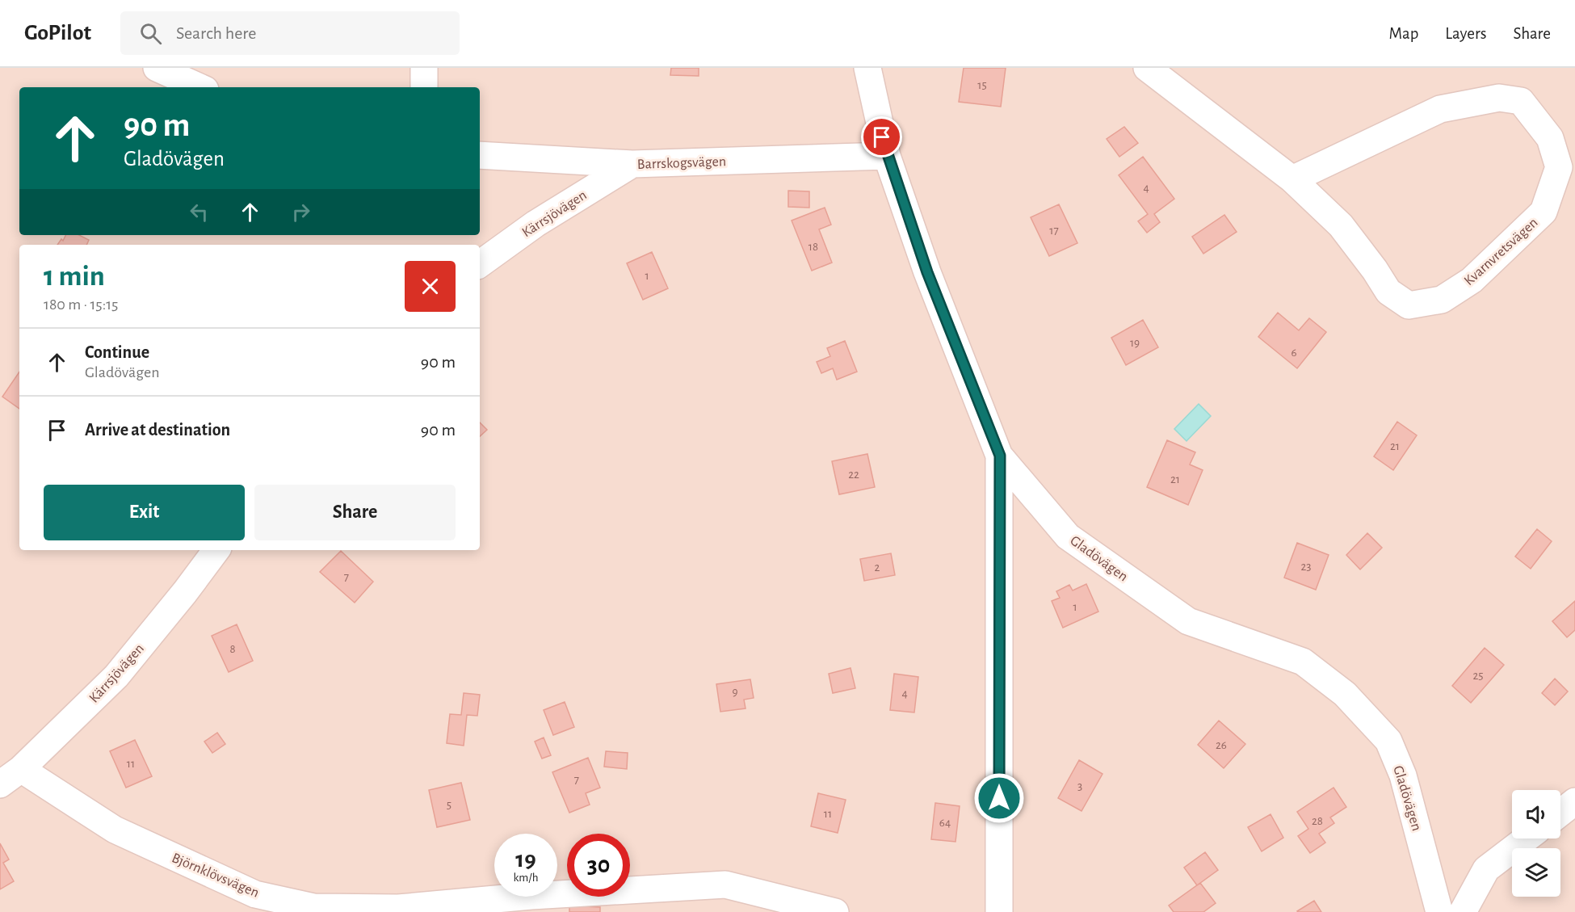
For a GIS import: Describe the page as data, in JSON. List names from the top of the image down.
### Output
{
  "streets": {
    "street": [
      "Barrskogsvägen",
      "Kärrsjövägen",
      "Kvarnvretsvägen",
      "Gladövägen",
      "Björnklövsvägen"
    ]
  },
  "crossings": [
    ["Barrskogsvägen", "Kärrsjövägen"],
    ["Barrskogsvägen", "Gladövägen"],
    ["Kärrsjövägen", "Björnklövsvägen"]
  ],
  "house_numbers": [
    "15",
    "4",
    "17",
    "18",
    "1",
    "19",
    "6",
    "21",
    "22",
    "21",
    "23",
    "2",
    "7",
    "1",
    "8",
    "25",
    "9",
    "4",
    "26",
    "11",
    "7",
    "3",
    "5",
    "11",
    "28",
    "64"
  ],
  "page": {
    "header": "GoPilot",
    "search": "Search here",
    "nav": ["Map", "Layers", "Share"],
    "turn": ["90 m", "Gladövägen"],
    "heading": ["1 min", "180 m · 15:15"],
    "list": [
      {
        "name": "Continue",
        "note": "Gladövägen",
        "value": "90 m"
      },
      {
        "name": "Arrive at destination",
        "value": "90 m"
      }
    ],
    "buttons": ["Exit", "Share"],
    "speed": "19 km/h",
    "limit": "30"
  }
}
